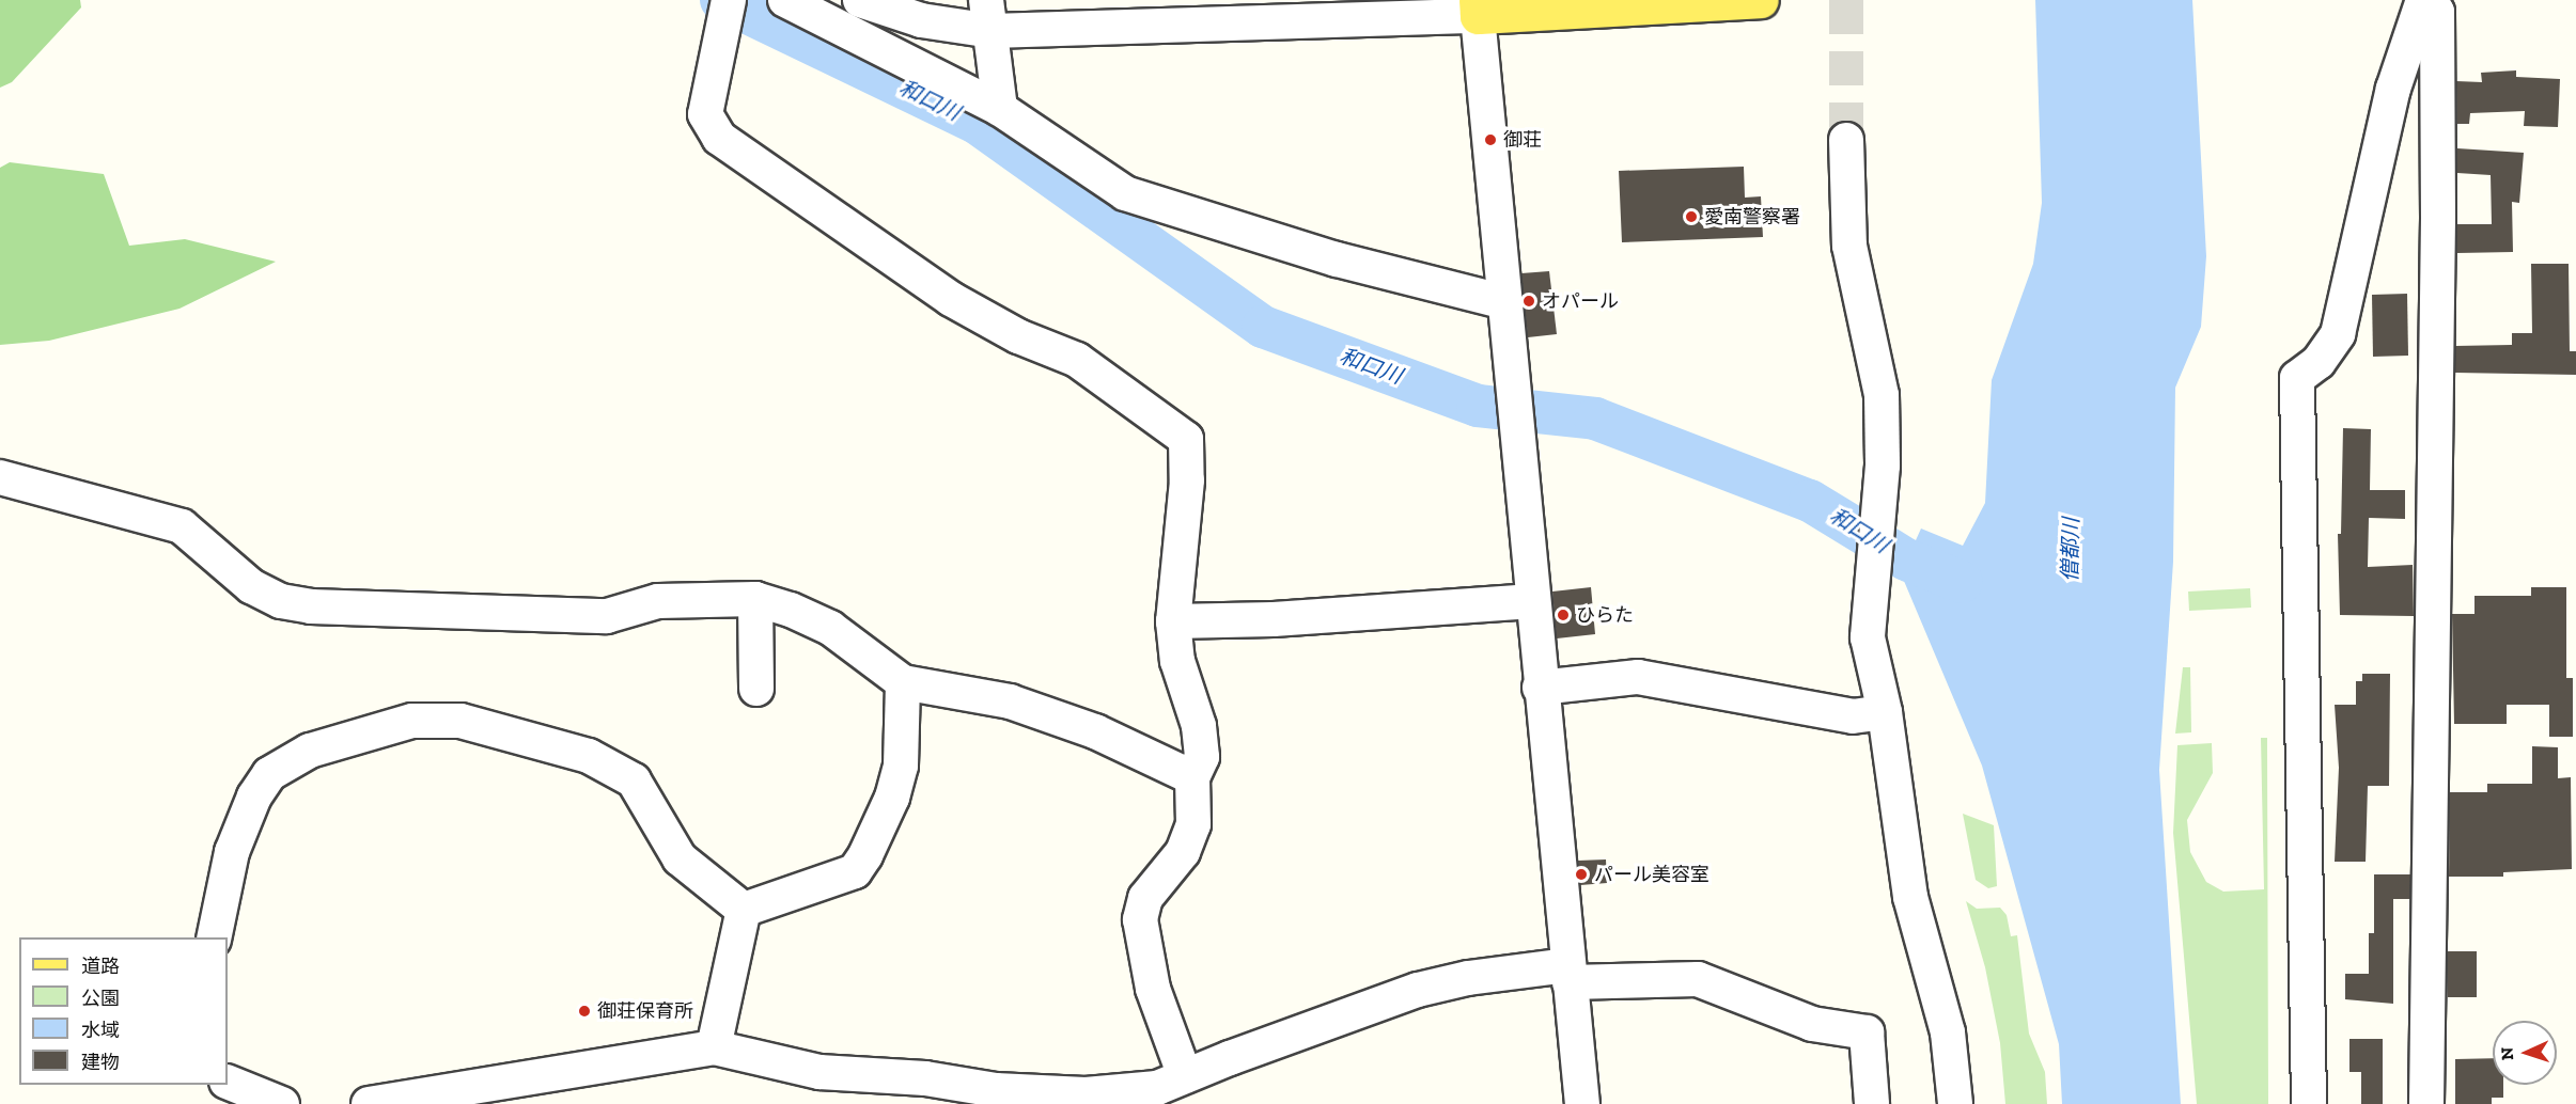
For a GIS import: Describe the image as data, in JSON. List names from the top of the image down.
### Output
{
  "water": ["和口川", "僧都川"],
  "places": [
    "御荘",
    "愛南警察署",
    "オパール",
    "ひらた",
    "パール美容室",
    "御荘保育所"
  ],
  "legend": [
    "道路",
    "公園",
    "水域",
    "建物"
  ],
  "north": "left"
}
